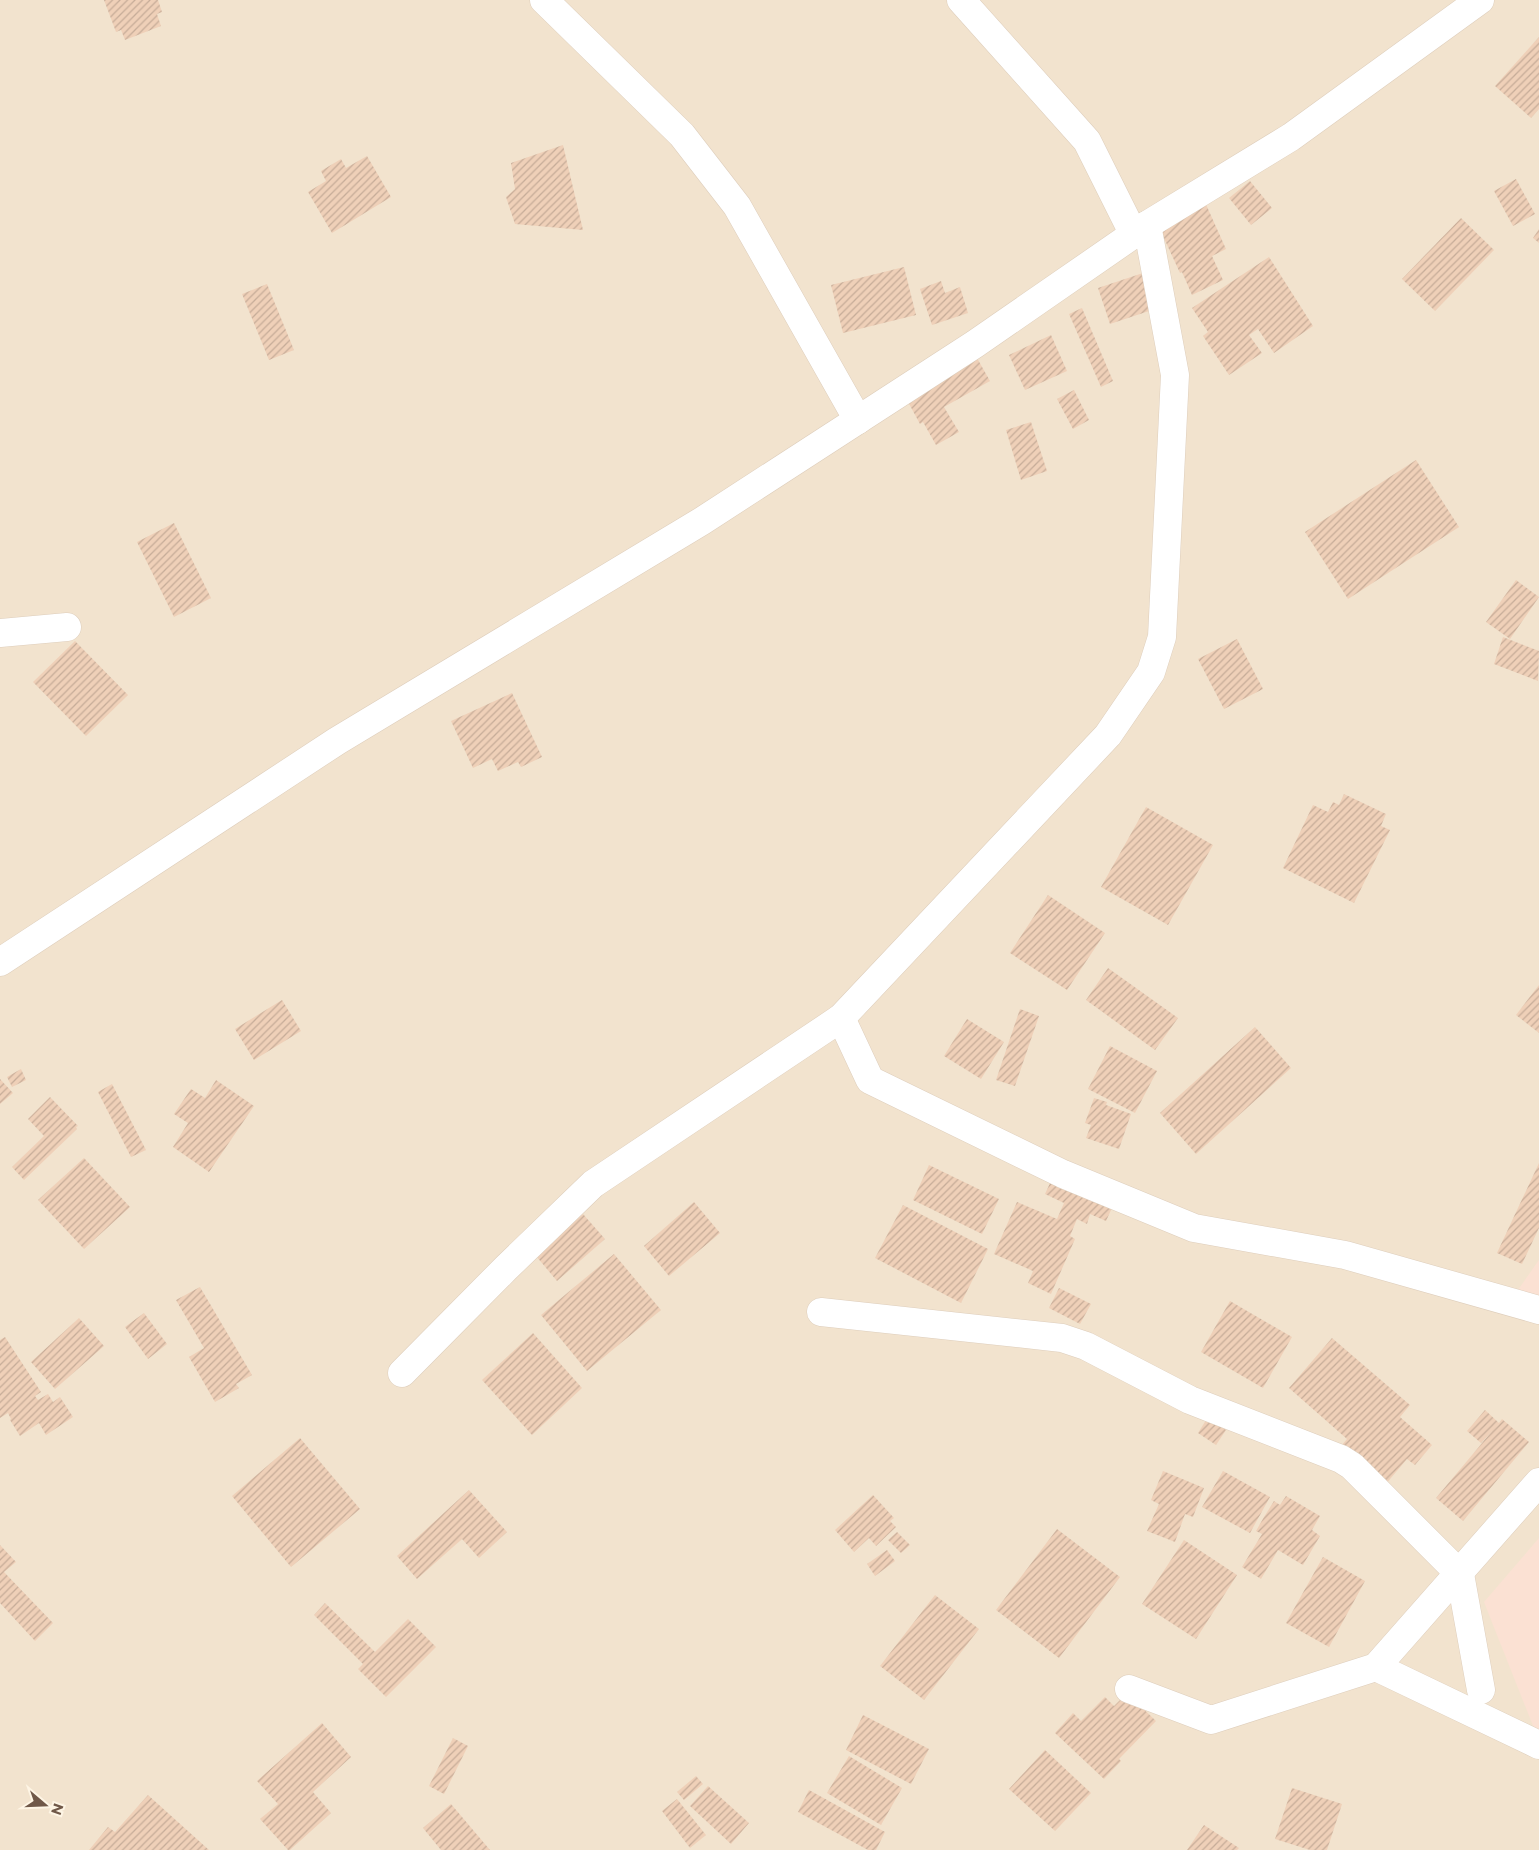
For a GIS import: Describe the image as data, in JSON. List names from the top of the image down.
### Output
{
  "north": "right"
}
